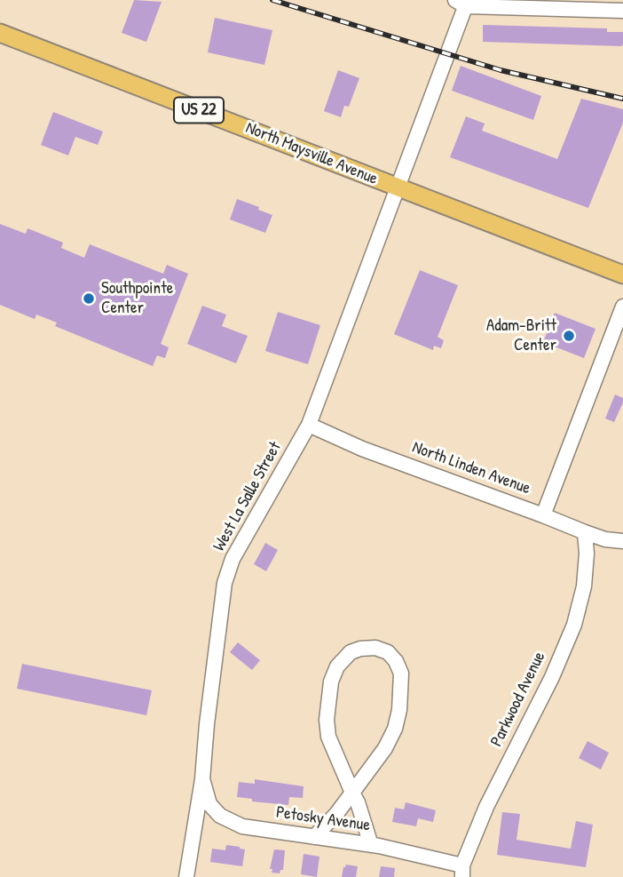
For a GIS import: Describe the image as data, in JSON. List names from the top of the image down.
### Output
{
  "streets": {
    "main road": ["US 22", "North Maysville Avenue"],
    "street": [
      "North Linden Avenue",
      "West La Salle Street",
      "Parkwood Avenue",
      "Petosky Avenue"
    ]
  },
  "crossings": [
    ["North Maysville Avenue", "West La Salle Street"],
    ["North Linden Avenue", "West La Salle Street"],
    ["North Linden Avenue", "Parkwood Avenue"],
    ["West La Salle Street", "Petosky Avenue"],
    ["Parkwood Avenue", "Petosky Avenue"]
  ],
  "places": ["Southpointe Center", "Adam-Britt Center"]
}
